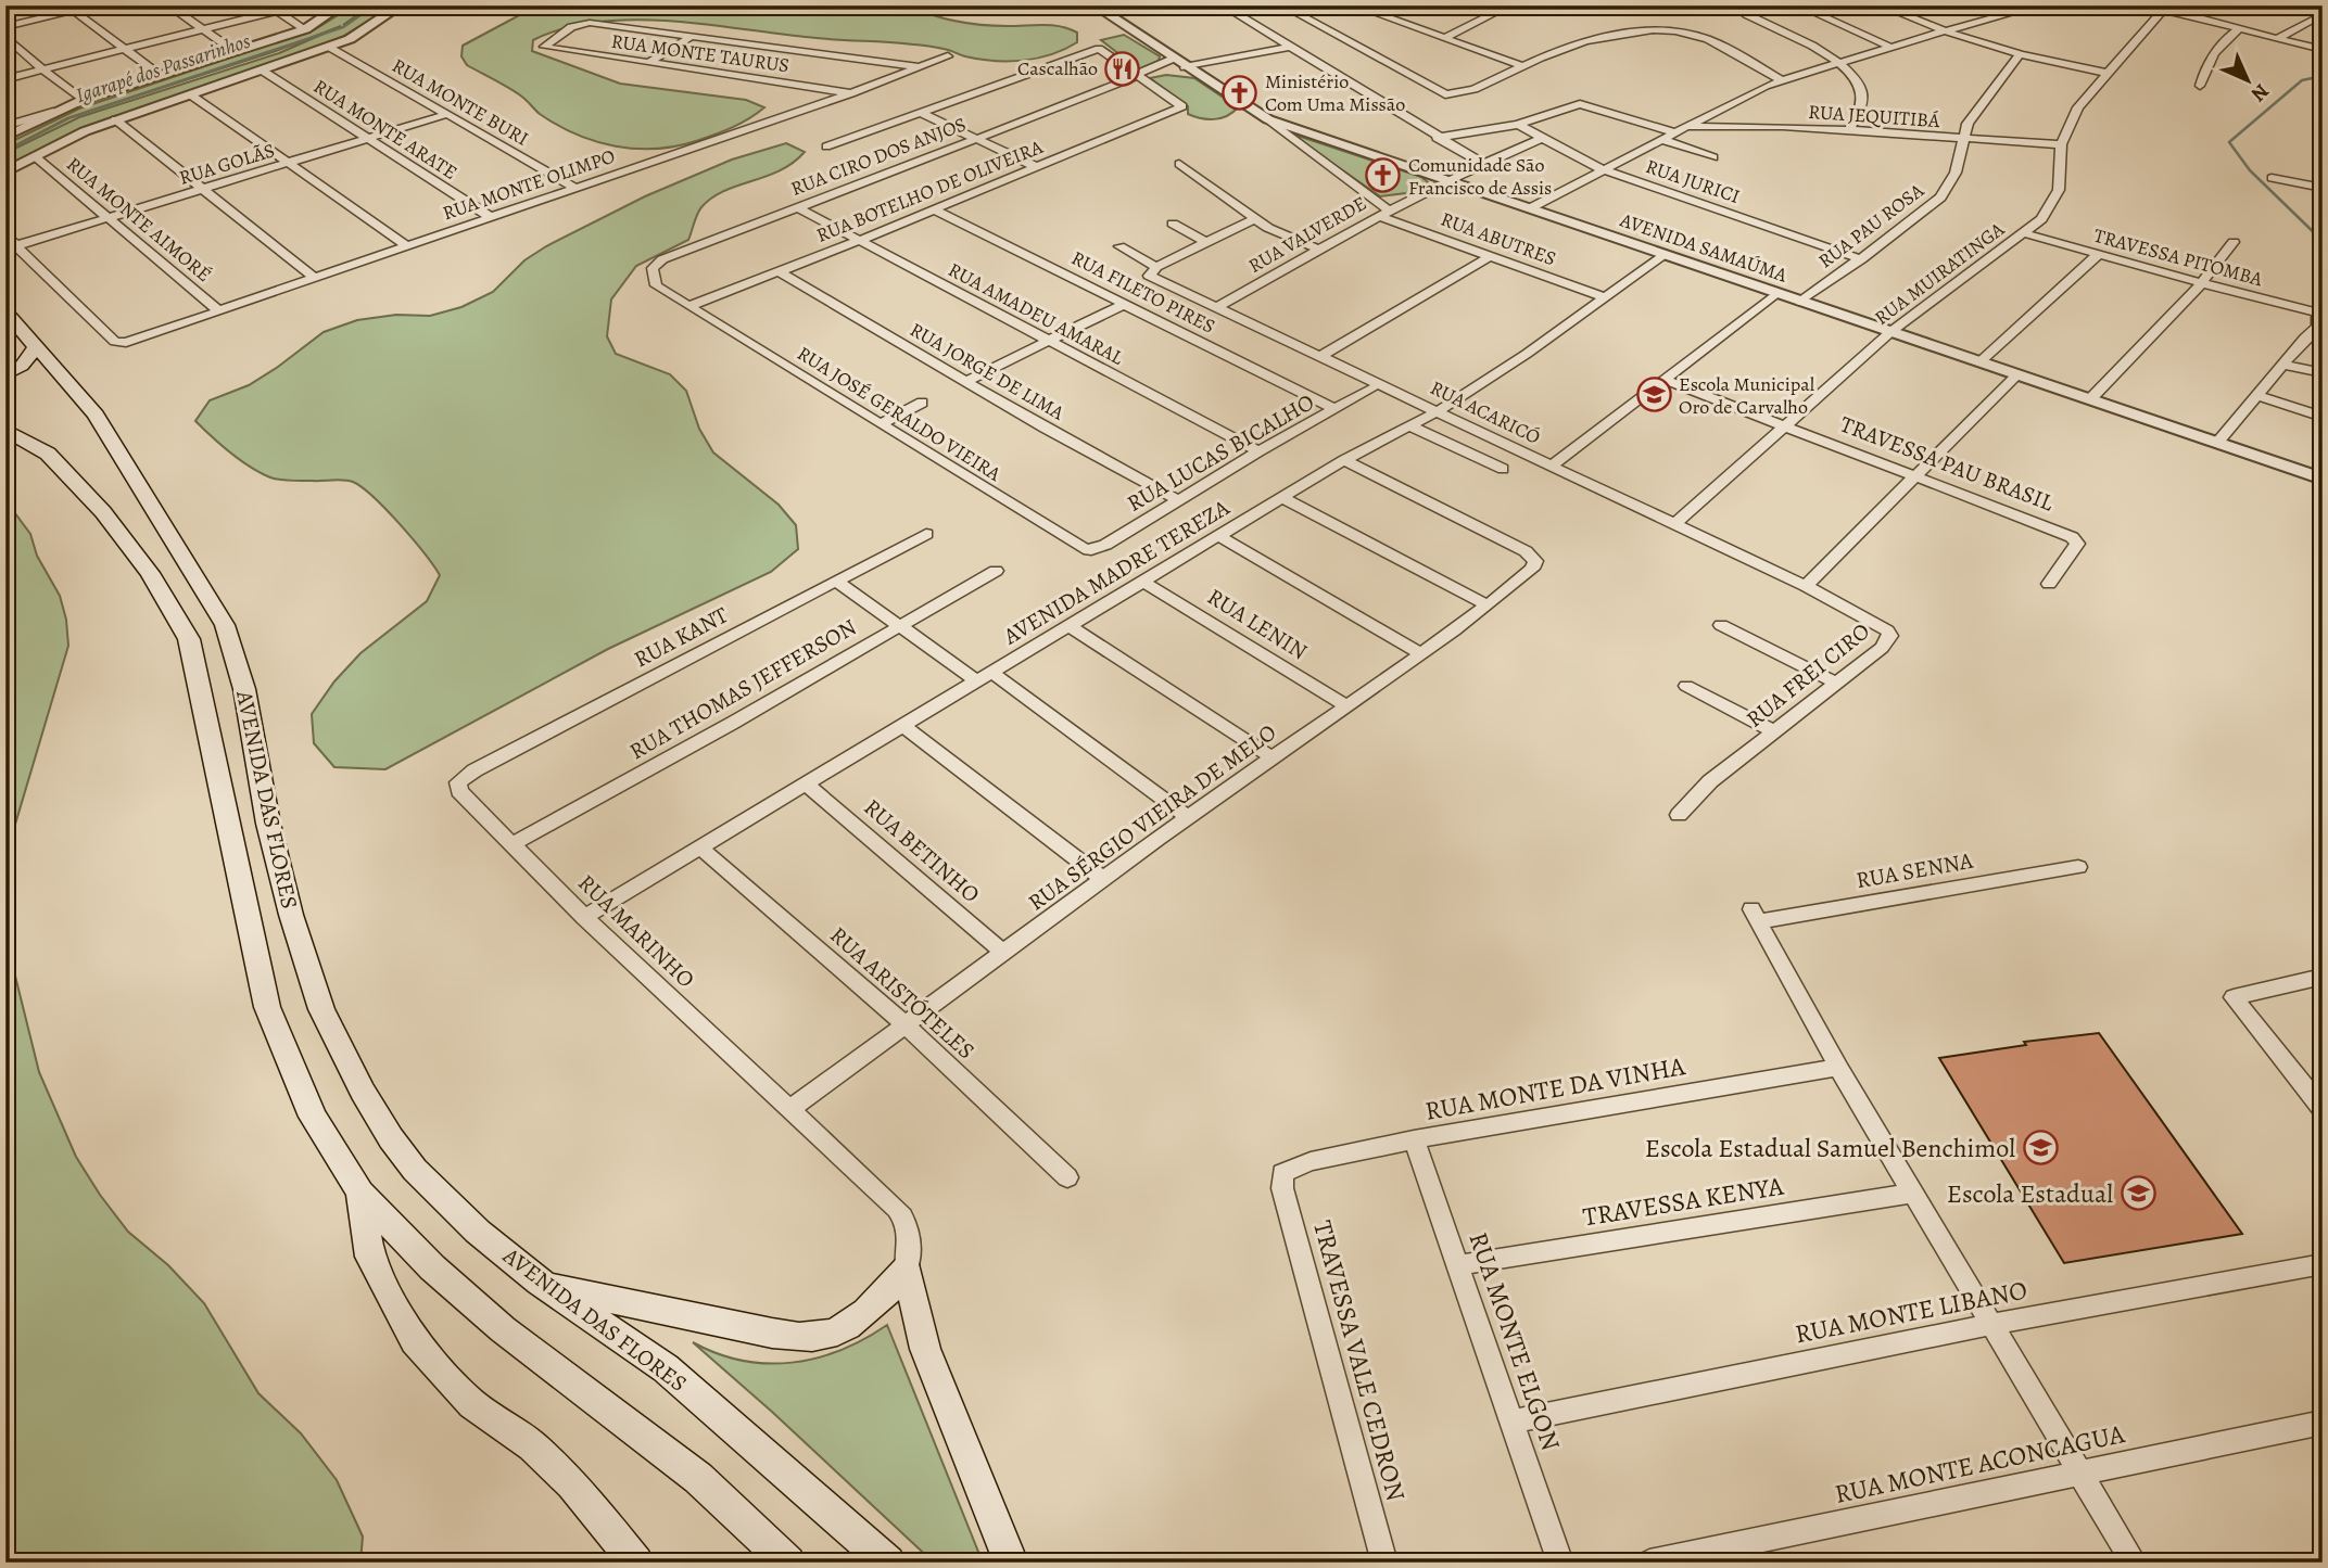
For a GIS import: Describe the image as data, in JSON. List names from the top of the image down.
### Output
{
  "streets": {
    "main road": ["AVENIDA DAS FLORES"],
    "street": [
      "RUA MONTE TAURUS",
      "RUA MONTE BURI",
      "RUA JEQUITIBÁ",
      "RUA MONTE ARATE",
      "RUA CIRO DOS ANJOS",
      "RUA GOLÃS",
      "RUA JURICI",
      "RUA MONTE OLIMPO",
      "RUA BOTELHO DE OLIVEIRA",
      "RUA MONTE AIMORÉ",
      "RUA PAU ROSA",
      "RUA VALVERDE",
      "RUA ABUTRES",
      "AVENIDA SAMAÚMA",
      "TRAVESSA PITOMBA",
      "RUA MUIRATINGA",
      "RUA FILETO PIRES",
      "RUA AMADEU AMARAL",
      "RUA JORGE DE LIMA",
      "RUA ACARICÓ",
      "RUA JOSÉ GERALDO VIEIRA",
      "RUA LUCAS BICALHO",
      "TRAVESSA PAU BRASIL",
      "AVENIDA MADRE TEREZA",
      "RUA LENIN",
      "RUA KANT",
      "RUA FREI CIRO",
      "RUA THOMAS JEFFERSON",
      "RUA SÉRGIO VIEIRA DE MELO",
      "RUA BETINHO",
      "RUA SENNA",
      "RUA MARINHO",
      "RUA ARISTÓTELES",
      "RUA MONTE DA VINHA",
      "TRAVESSA KENYA",
      "RUA MONTE LIBANO",
      "RUA MONTE ELGON",
      "TRAVESSA VALE CEDRON",
      "RUA MONTE ACONCAGUA"
    ]
  },
  "crossings": [
    ["RUA MONTE TAURUS", "RUA MONTE OLIMPO"],
    ["RUA MONTE BURI", "RUA GOLÃS"],
    ["RUA MONTE BURI", "RUA MONTE OLIMPO"],
    ["RUA JEQUITIBÁ", "RUA PAU ROSA"],
    ["RUA JEQUITIBÁ", "RUA MUIRATINGA"],
    ["RUA MONTE ARATE", "RUA GOLÃS"],
    ["RUA MONTE ARATE", "RUA MONTE OLIMPO"],
    ["RUA CIRO DOS ANJOS", "RUA BOTELHO DE OLIVEIRA"],
    ["RUA CIRO DOS ANJOS", "AVENIDA SAMAÚMA"],
    ["RUA CIRO DOS ANJOS", "RUA AMADEU AMARAL"],
    ["RUA CIRO DOS ANJOS", "RUA JOSÉ GERALDO VIEIRA"],
    ["RUA GOLÃS", "RUA MONTE OLIMPO"],
    ["RUA GOLÃS", "RUA MONTE AIMORÉ"],
    ["RUA JURICI", "RUA PAU ROSA"],
    ["RUA JURICI", "RUA VALVERDE"],
    ["RUA MONTE OLIMPO", "RUA MONTE AIMORÉ"],
    ["RUA BOTELHO DE OLIVEIRA", "RUA FILETO PIRES"],
    ["RUA BOTELHO DE OLIVEIRA", "RUA AMADEU AMARAL"],
    ["RUA BOTELHO DE OLIVEIRA", "RUA JORGE DE LIMA"],
    ["RUA BOTELHO DE OLIVEIRA", "RUA JOSÉ GERALDO VIEIRA"],
    ["RUA PAU ROSA", "AVENIDA SAMAÚMA"],
    ["RUA VALVERDE", "RUA ABUTRES"],
    ["RUA VALVERDE", "AVENIDA SAMAÚMA"],
    ["RUA VALVERDE", "RUA ACARICÓ"],
    ["RUA ABUTRES", "AVENIDA SAMAÚMA"],
    ["RUA ABUTRES", "AVENIDA MADRE TEREZA"],
    ["AVENIDA SAMAÚMA", "RUA MUIRATINGA"],
    ["AVENIDA SAMAÚMA", "AVENIDA MADRE TEREZA"],
    ["TRAVESSA PITOMBA", "RUA MUIRATINGA"],
    ["RUA MUIRATINGA", "RUA ACARICÓ"],
    ["RUA MUIRATINGA", "TRAVESSA PAU BRASIL"],
    ["RUA FILETO PIRES", "RUA LUCAS BICALHO"],
    ["RUA AMADEU AMARAL", "RUA LUCAS BICALHO"],
    ["RUA JORGE DE LIMA", "RUA LUCAS BICALHO"],
    ["RUA ACARICÓ", "AVENIDA MADRE TEREZA"],
    ["RUA ACARICÓ", "RUA FREI CIRO"],
    ["RUA JOSÉ GERALDO VIEIRA", "RUA LUCAS BICALHO"],
    ["AVENIDA MADRE TEREZA", "RUA LENIN"],
    ["AVENIDA MADRE TEREZA", "RUA SÉRGIO VIEIRA DE MELO"],
    ["AVENIDA MADRE TEREZA", "RUA BETINHO"],
    ["AVENIDA MADRE TEREZA", "RUA MARINHO"],
    ["AVENIDA MADRE TEREZA", "RUA ARISTÓTELES"],
    ["RUA LENIN", "RUA SÉRGIO VIEIRA DE MELO"],
    ["RUA KANT", "RUA MARINHO"],
    ["RUA THOMAS JEFFERSON", "RUA MARINHO"],
    ["RUA SÉRGIO VIEIRA DE MELO", "RUA BETINHO"],
    ["RUA SÉRGIO VIEIRA DE MELO", "RUA MARINHO"],
    ["RUA SÉRGIO VIEIRA DE MELO", "RUA ARISTÓTELES"],
    ["RUA SENNA", "RUA MONTE DA VINHA"],
    ["RUA MONTE DA VINHA", "RUA MONTE ELGON"],
    ["RUA MONTE DA VINHA", "TRAVESSA VALE CEDRON"],
    ["TRAVESSA KENYA", "RUA MONTE ELGON"],
    ["RUA MONTE LIBANO", "RUA MONTE ELGON"]
  ],
  "water": ["Igarapé dos Passarinhos"],
  "places": {
    "restaurant": ["Cascalhão"],
    "church": ["Ministério Com Uma Missão", "Comunidade São Francisco de Assis"],
    "school or university": ["Escola Municipal Oro de Carvalho", "Escola Estadual Samuel Benchimol", "Escola Estadual"]
  },
  "north": "bottom right"
}
